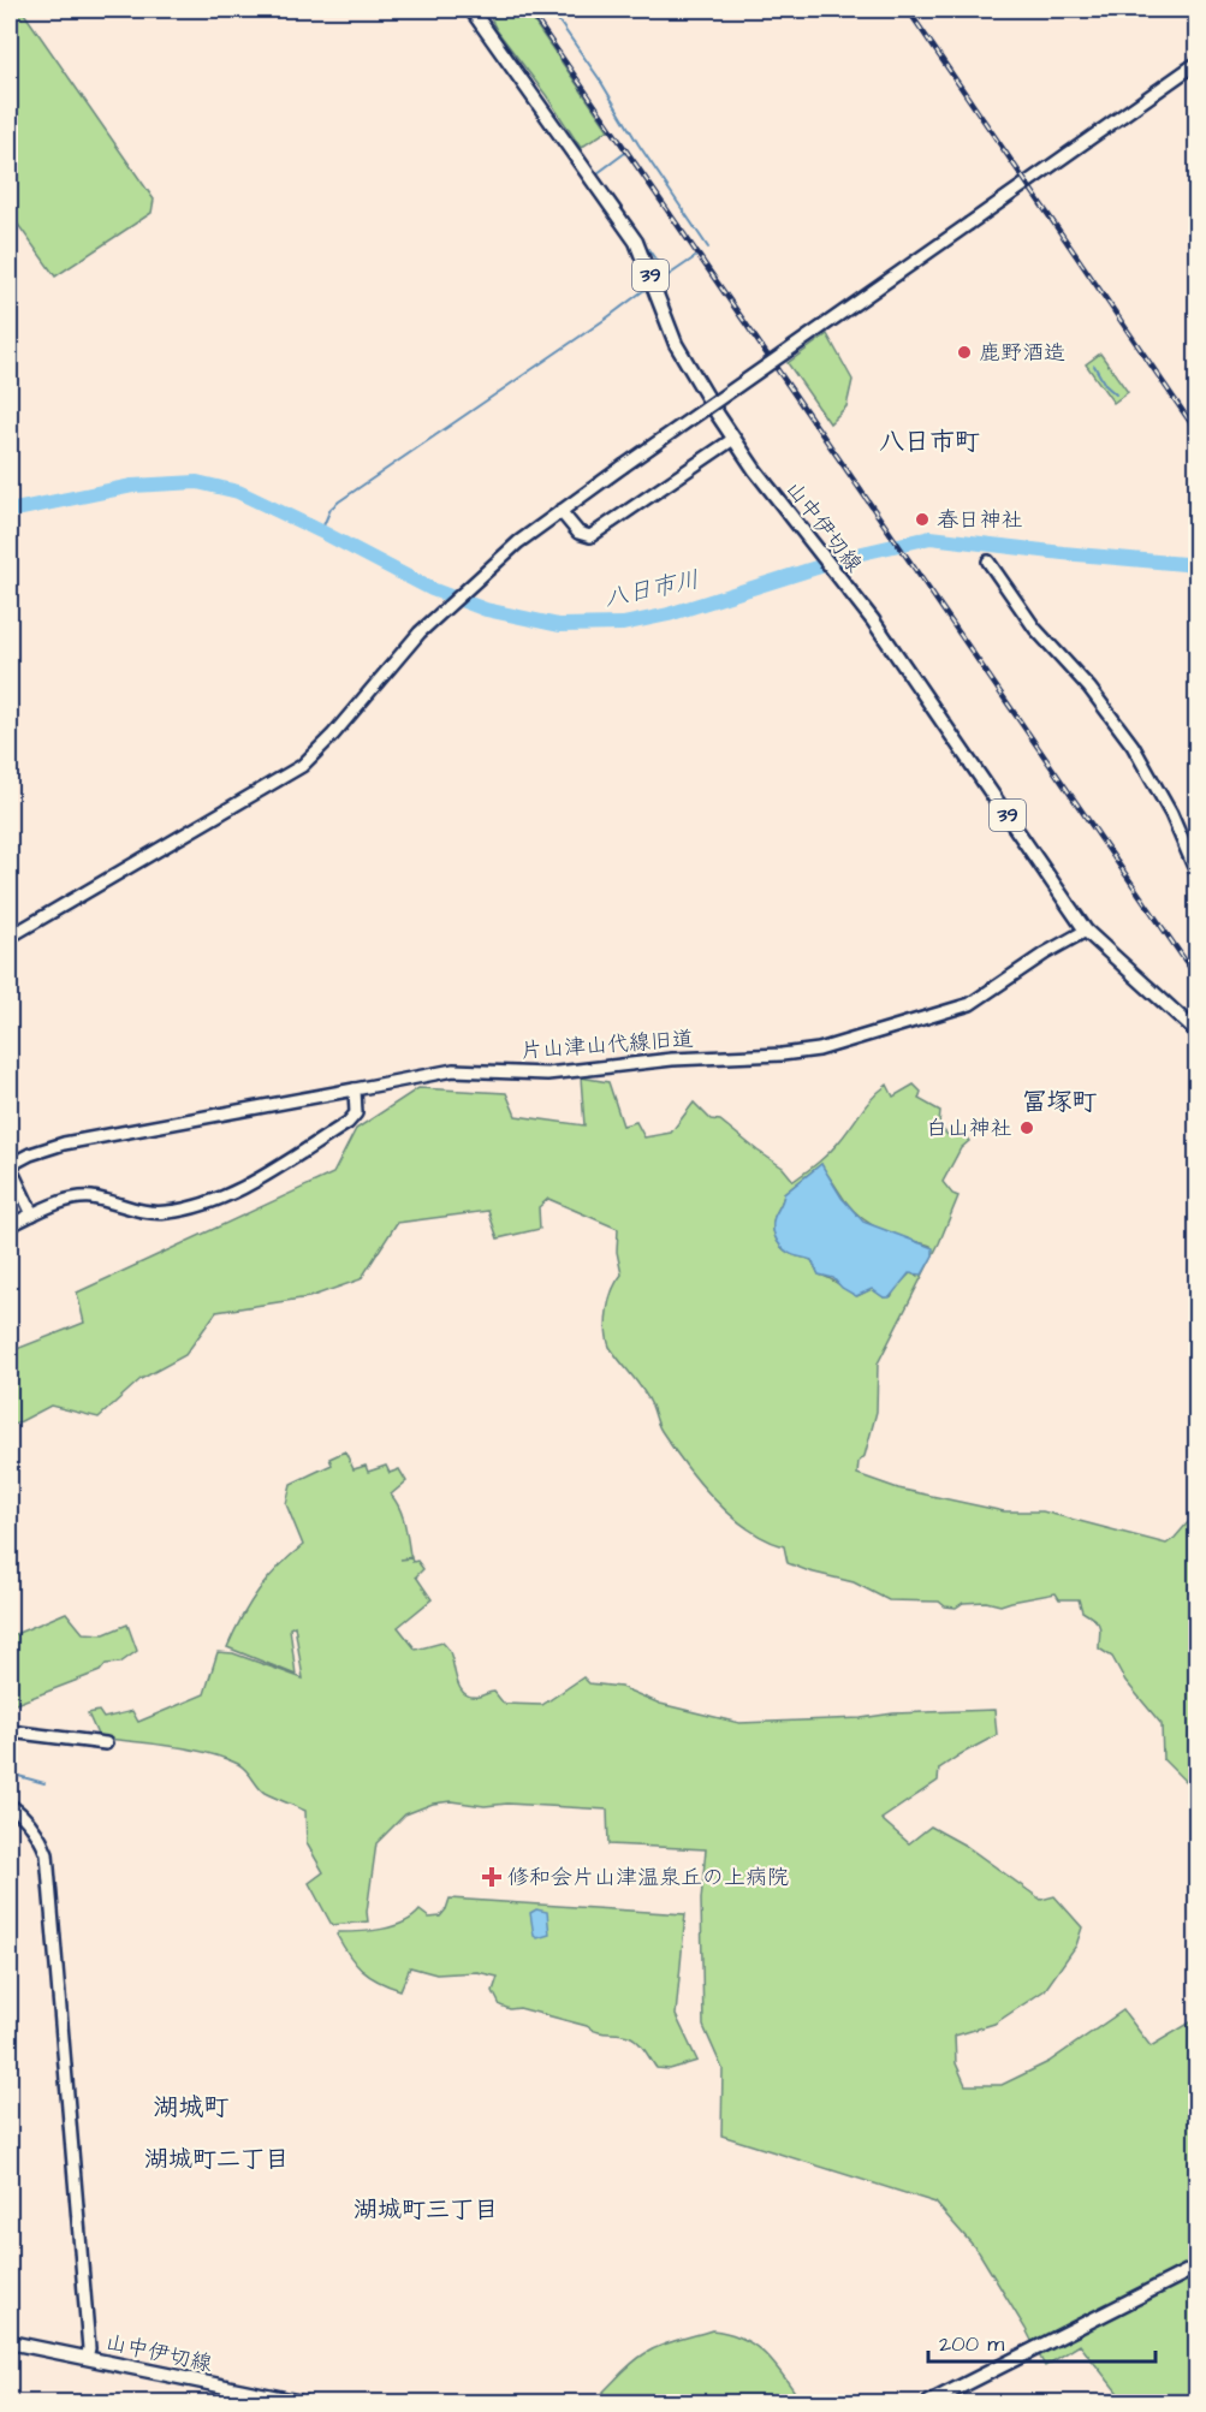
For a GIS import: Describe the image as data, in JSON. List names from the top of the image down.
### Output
{
  "streets": {
    "main road": ["39", "山中伊切線"],
    "street": ["片山津山代線旧道"]
  },
  "crossings": [
    ["山中伊切線", "片山津山代線旧道"]
  ],
  "districts": [
    "八日市町",
    "冨塚町",
    "湖城町",
    "湖城町二丁目",
    "湖城町三丁目"
  ],
  "water": ["八日市川"],
  "places": {
    "other": ["鹿野酒造", "春日神社", "白山神社"],
    "health": ["修和会片山津温泉丘の上病院"]
  },
  "scale_bar": "200 m"
}
